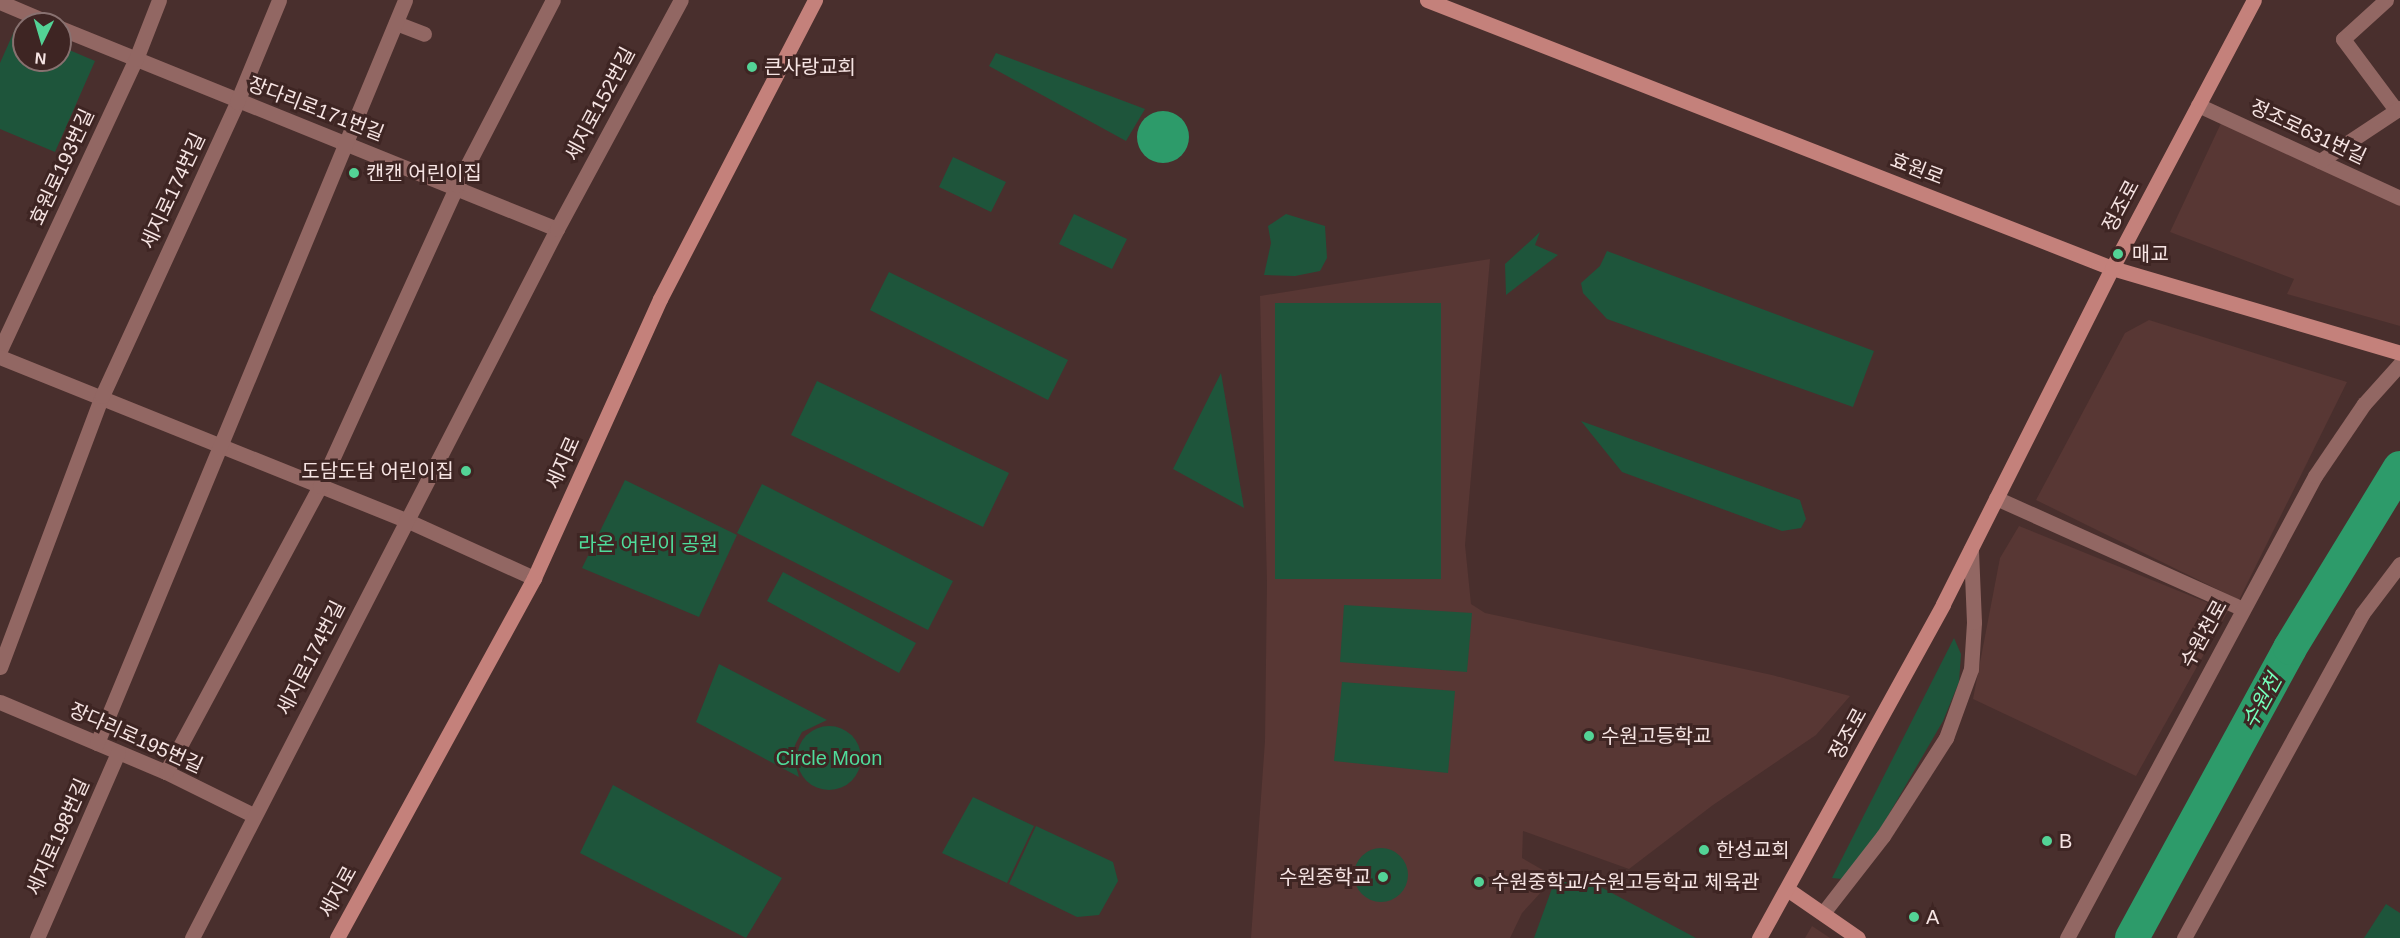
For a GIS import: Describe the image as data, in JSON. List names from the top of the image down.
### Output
{
  "streets": {
    "street": [
      "세지로152번길",
      "장다리로171번길",
      "정조로631번길",
      "효원로193번길",
      "효원로",
      "세지로174번길",
      "정조로",
      "세지로",
      "수원천로",
      "장다리로195번길",
      "세지로198번길"
    ]
  },
  "crossings": [
    ["세지로152번길", "장다리로171번길"],
    ["세지로152번길", "세지로174번길"],
    ["장다리로171번길", "효원로193번길"],
    ["장다리로171번길", "세지로174번길"],
    ["정조로631번길", "정조로"],
    ["효원로", "정조로"],
    ["세지로174번길", "장다리로195번길"],
    ["장다리로195번길", "세지로198번길"]
  ],
  "water": ["수원천"],
  "parks": ["라온 어린이 공원", "Circle Moon"],
  "places": [
    "큰사랑교회",
    "캔캔 어린이집",
    "매교",
    "도담도담 어린이집",
    "수원고등학교",
    "B",
    "한성교회",
    "수원중학교",
    "수원중학교/수원고등학교 체육관",
    "A"
  ],
  "north": "bottom"
}
